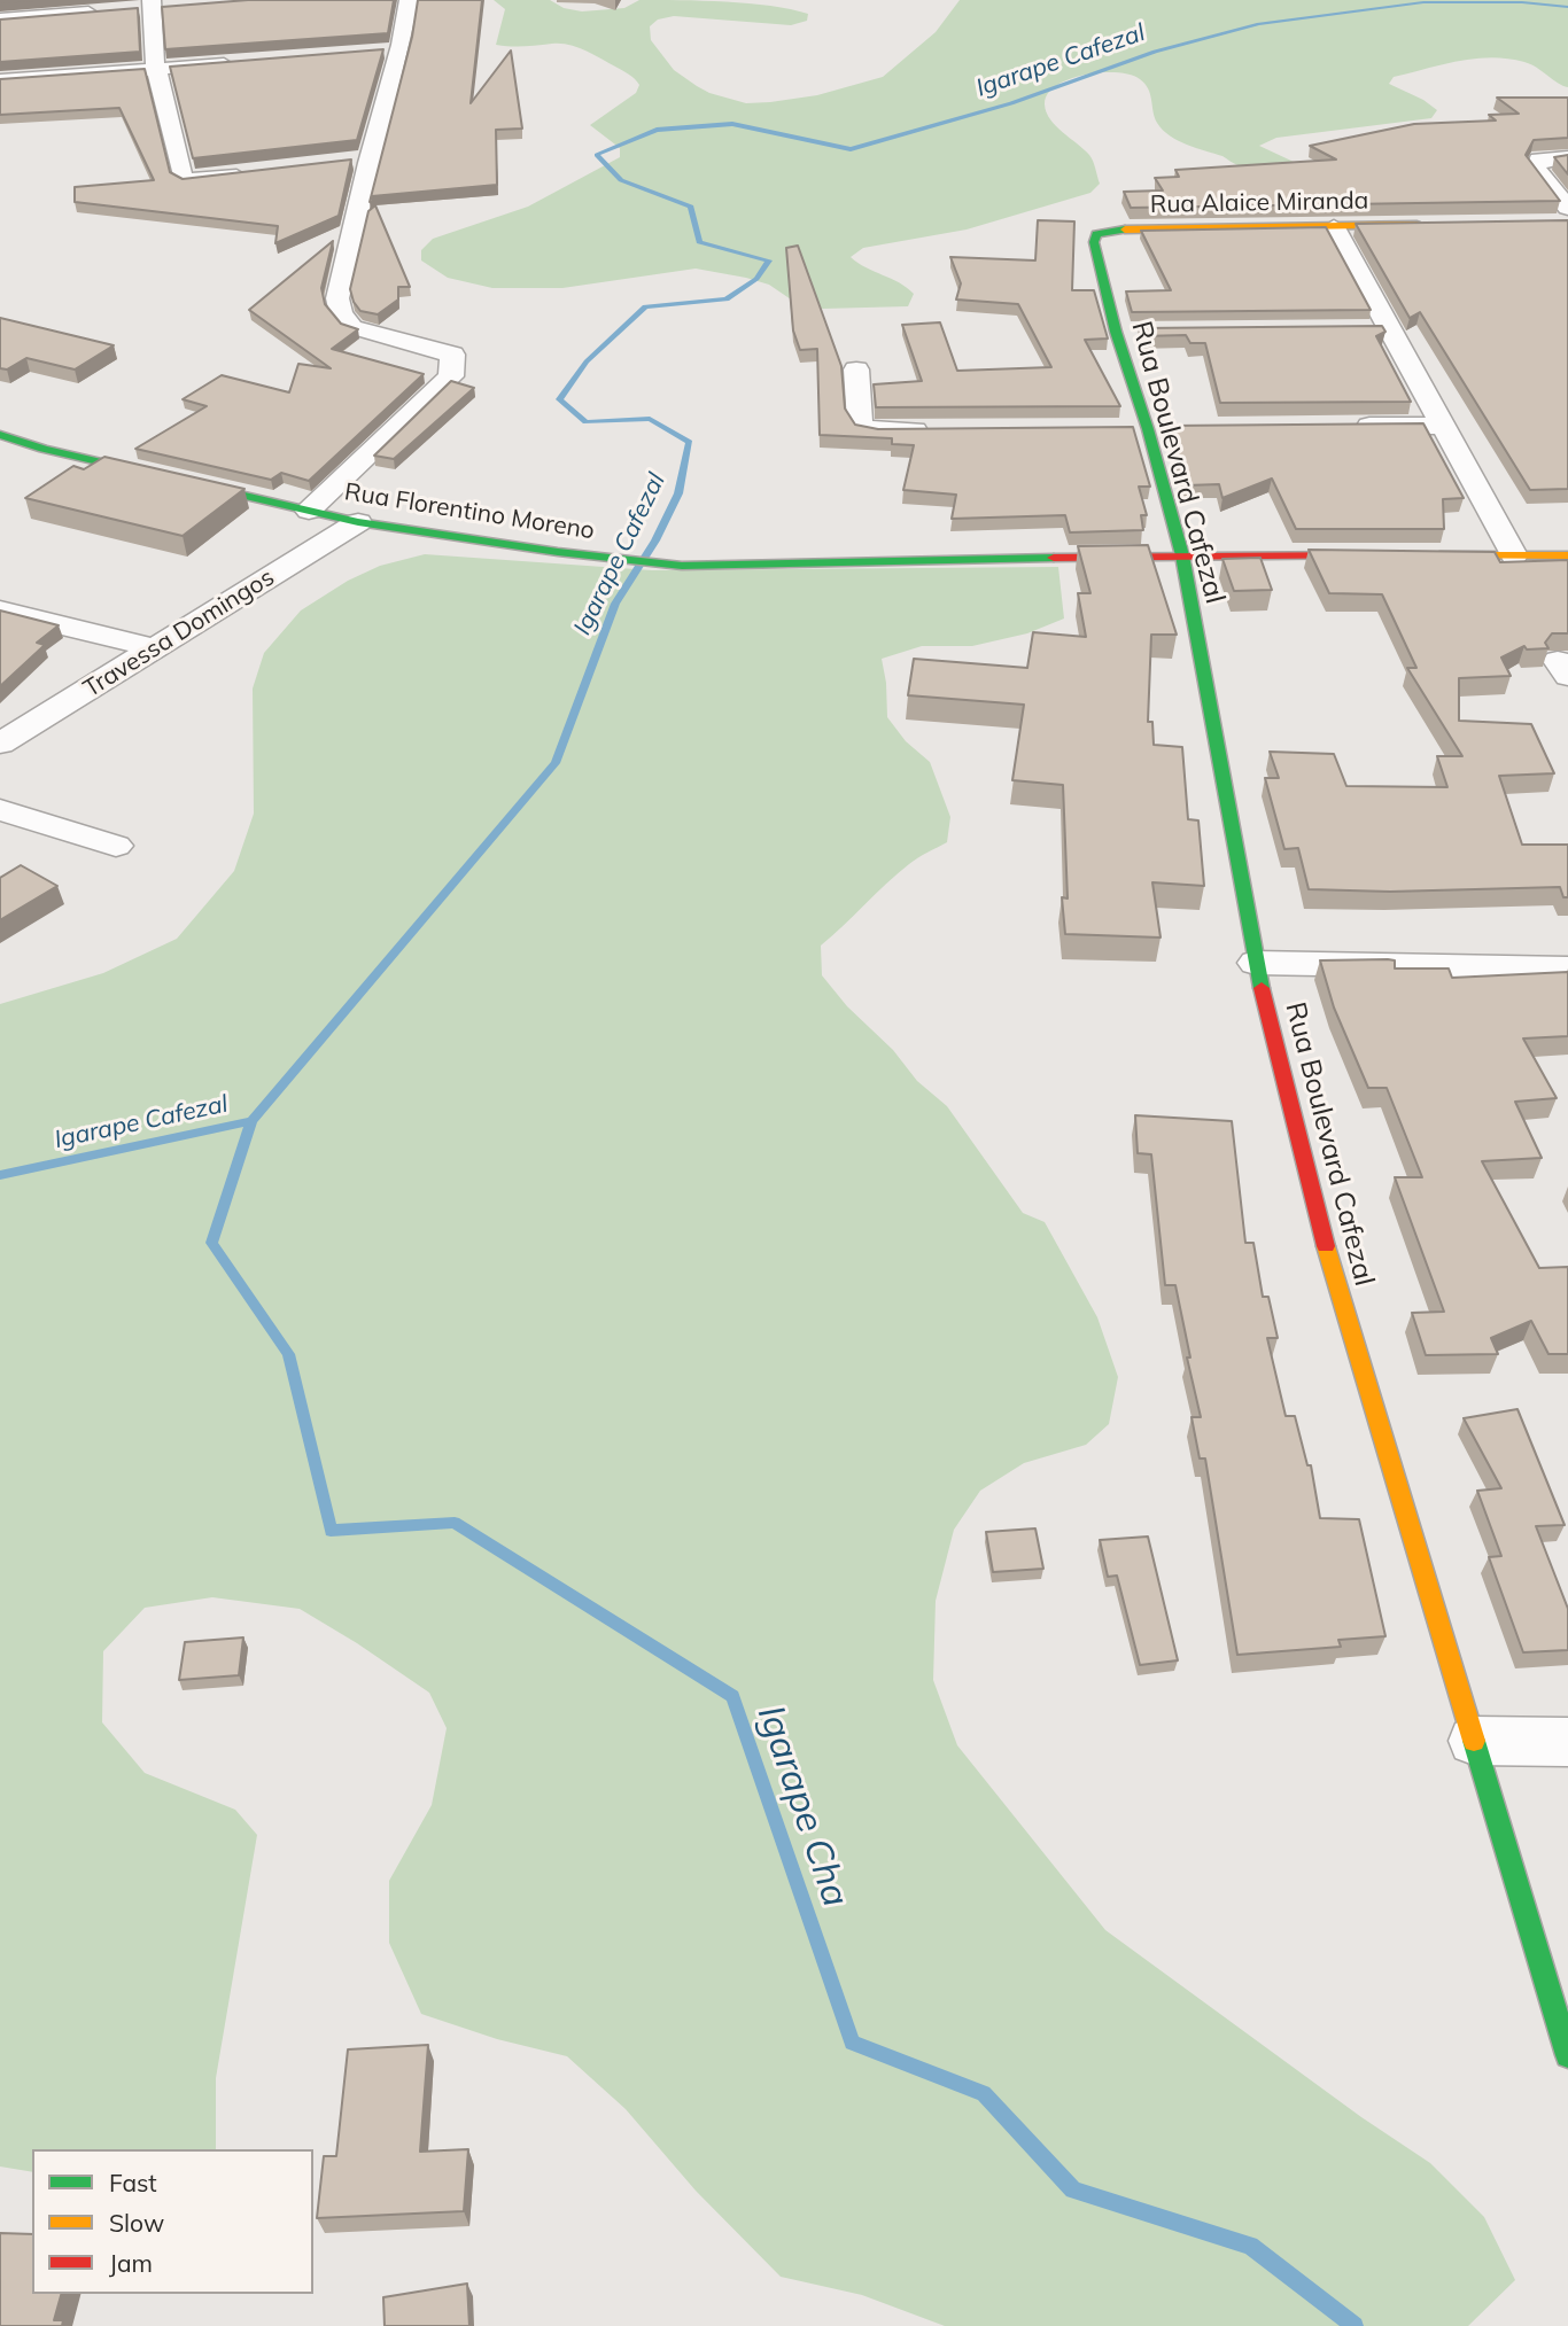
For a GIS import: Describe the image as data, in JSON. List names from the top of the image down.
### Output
{
  "streets": {
    "street": [
      "Rua Alaice Miranda",
      "Rua Boulevard Cafezal",
      "Rua Florentino Moreno",
      "Travessa Domingos"
    ]
  },
  "crossings": [
    ["Rua Alaice Miranda", "Rua Boulevard Cafezal"],
    ["Rua Boulevard Cafezal", "Rua Florentino Moreno"],
    ["Rua Florentino Moreno", "Travessa Domingos"]
  ],
  "water": ["Igarape Cafezal", "Igarape Cha"],
  "legend": ["Fast", "Slow", "Jam"]
}
